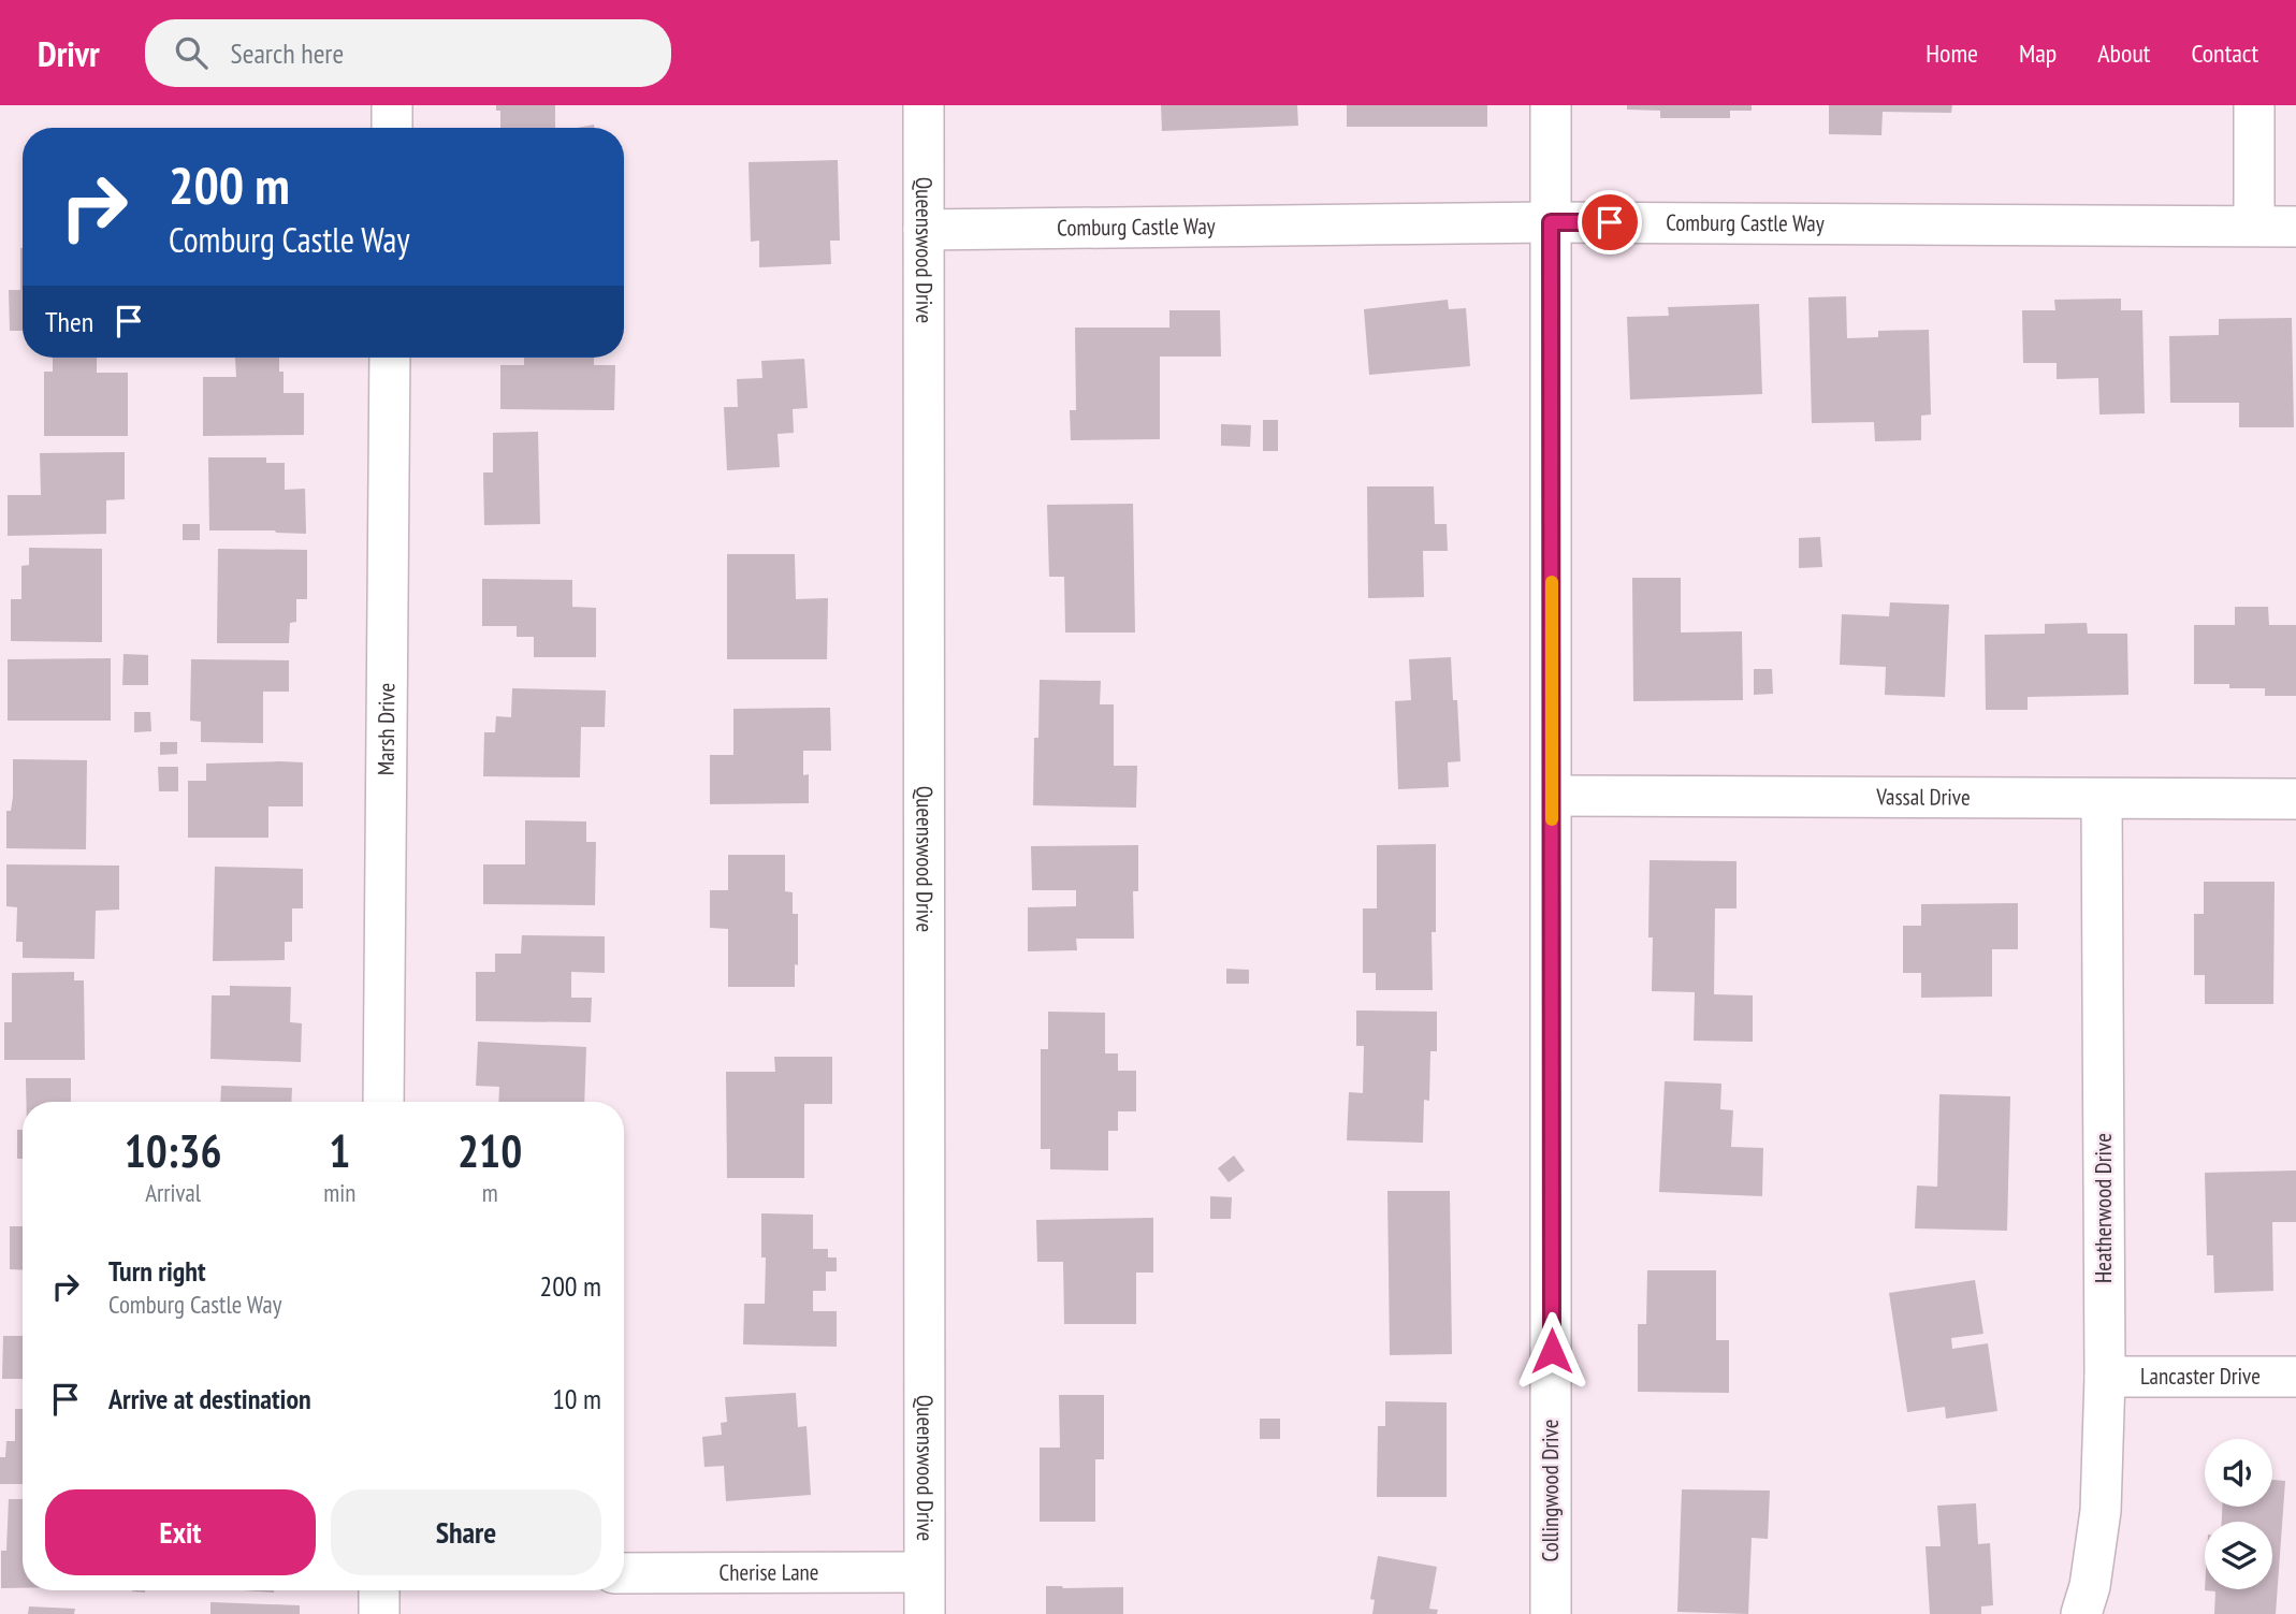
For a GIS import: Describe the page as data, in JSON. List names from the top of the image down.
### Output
{
  "streets": {
    "street": [
      "Comburg Castle Way",
      "Queenswood Drive",
      "Marsh Drive",
      "Vassal Drive",
      "Heatherwood Drive",
      "Lancaster Drive",
      "Collingwood Drive",
      "Cherise Lane"
    ]
  },
  "crossings": [
    ["Comburg Castle Way", "Queenswood Drive"],
    ["Comburg Castle Way", "Collingwood Drive"],
    ["Queenswood Drive", "Cherise Lane"],
    ["Vassal Drive", "Heatherwood Drive"],
    ["Vassal Drive", "Collingwood Drive"],
    ["Heatherwood Drive", "Lancaster Drive"]
  ],
  "page": {
    "header": "Drivr",
    "search": "Search here",
    "nav": [
      "Home",
      "Map",
      "About",
      "Contact"
    ],
    "turn": ["200 m", "Comburg Castle Way"],
    "then": "Then",
    "eta": [
      "10:36",
      "Arrival",
      "1",
      "min",
      "210",
      "m"
    ],
    "list": [
      {
        "name": "Turn right",
        "note": "Comburg Castle Way",
        "value": "200 m"
      },
      {
        "name": "Arrive at destination",
        "value": "10 m"
      }
    ],
    "buttons": ["Exit", "Share"]
  }
}
